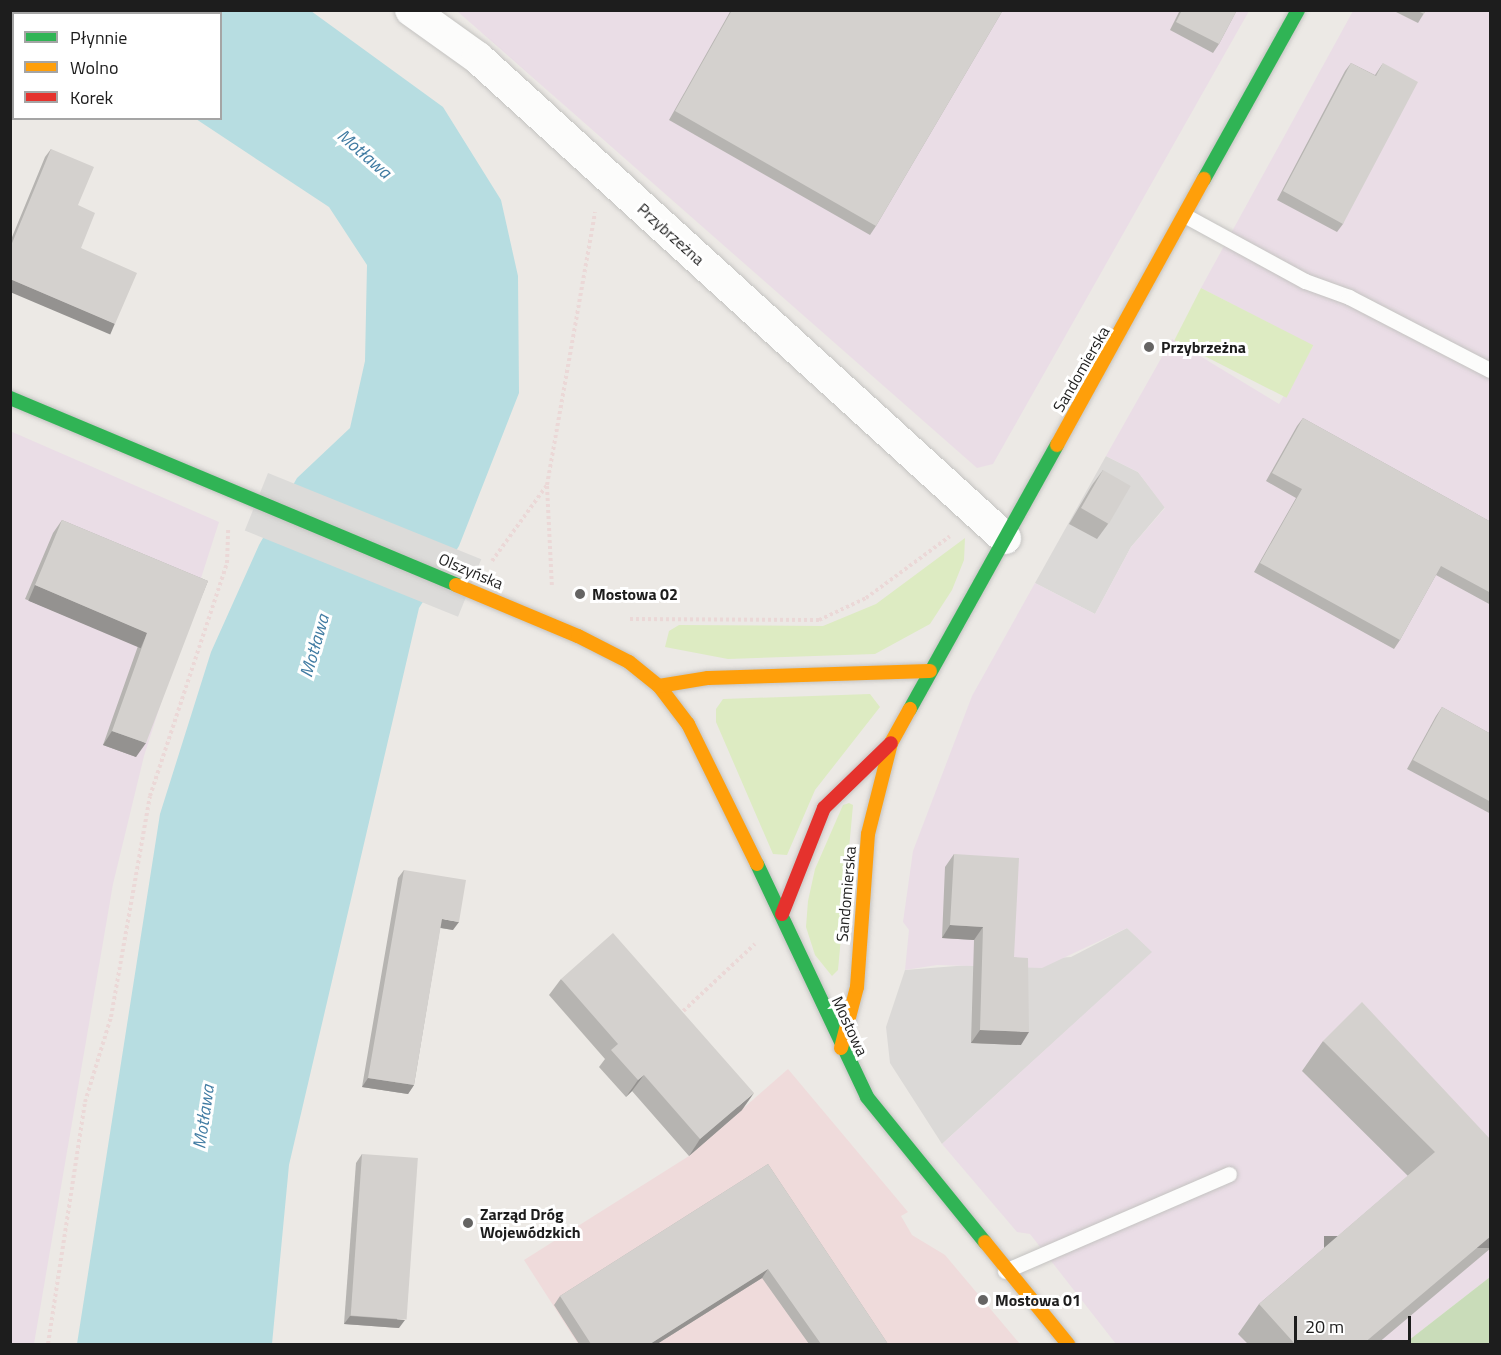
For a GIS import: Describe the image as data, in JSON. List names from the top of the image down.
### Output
{
  "streets": {
    "street": [
      "Przybrzeżna",
      "Sandomierska",
      "Olszyńska",
      "Mostowa"
    ]
  },
  "crossings": [
    ["Przybrzeżna", "Sandomierska"],
    ["Sandomierska", "Mostowa"],
    ["Olszyńska", "Mostowa"]
  ],
  "water": ["Motława"],
  "places": [
    "Przybrzeżna",
    "Mostowa 02",
    "Zarząd Dróg Wojewódzkich",
    "Mostowa 01"
  ],
  "legend": ["Płynnie", "Wolno", "Korek"],
  "scale_bar": "20 m"
}
